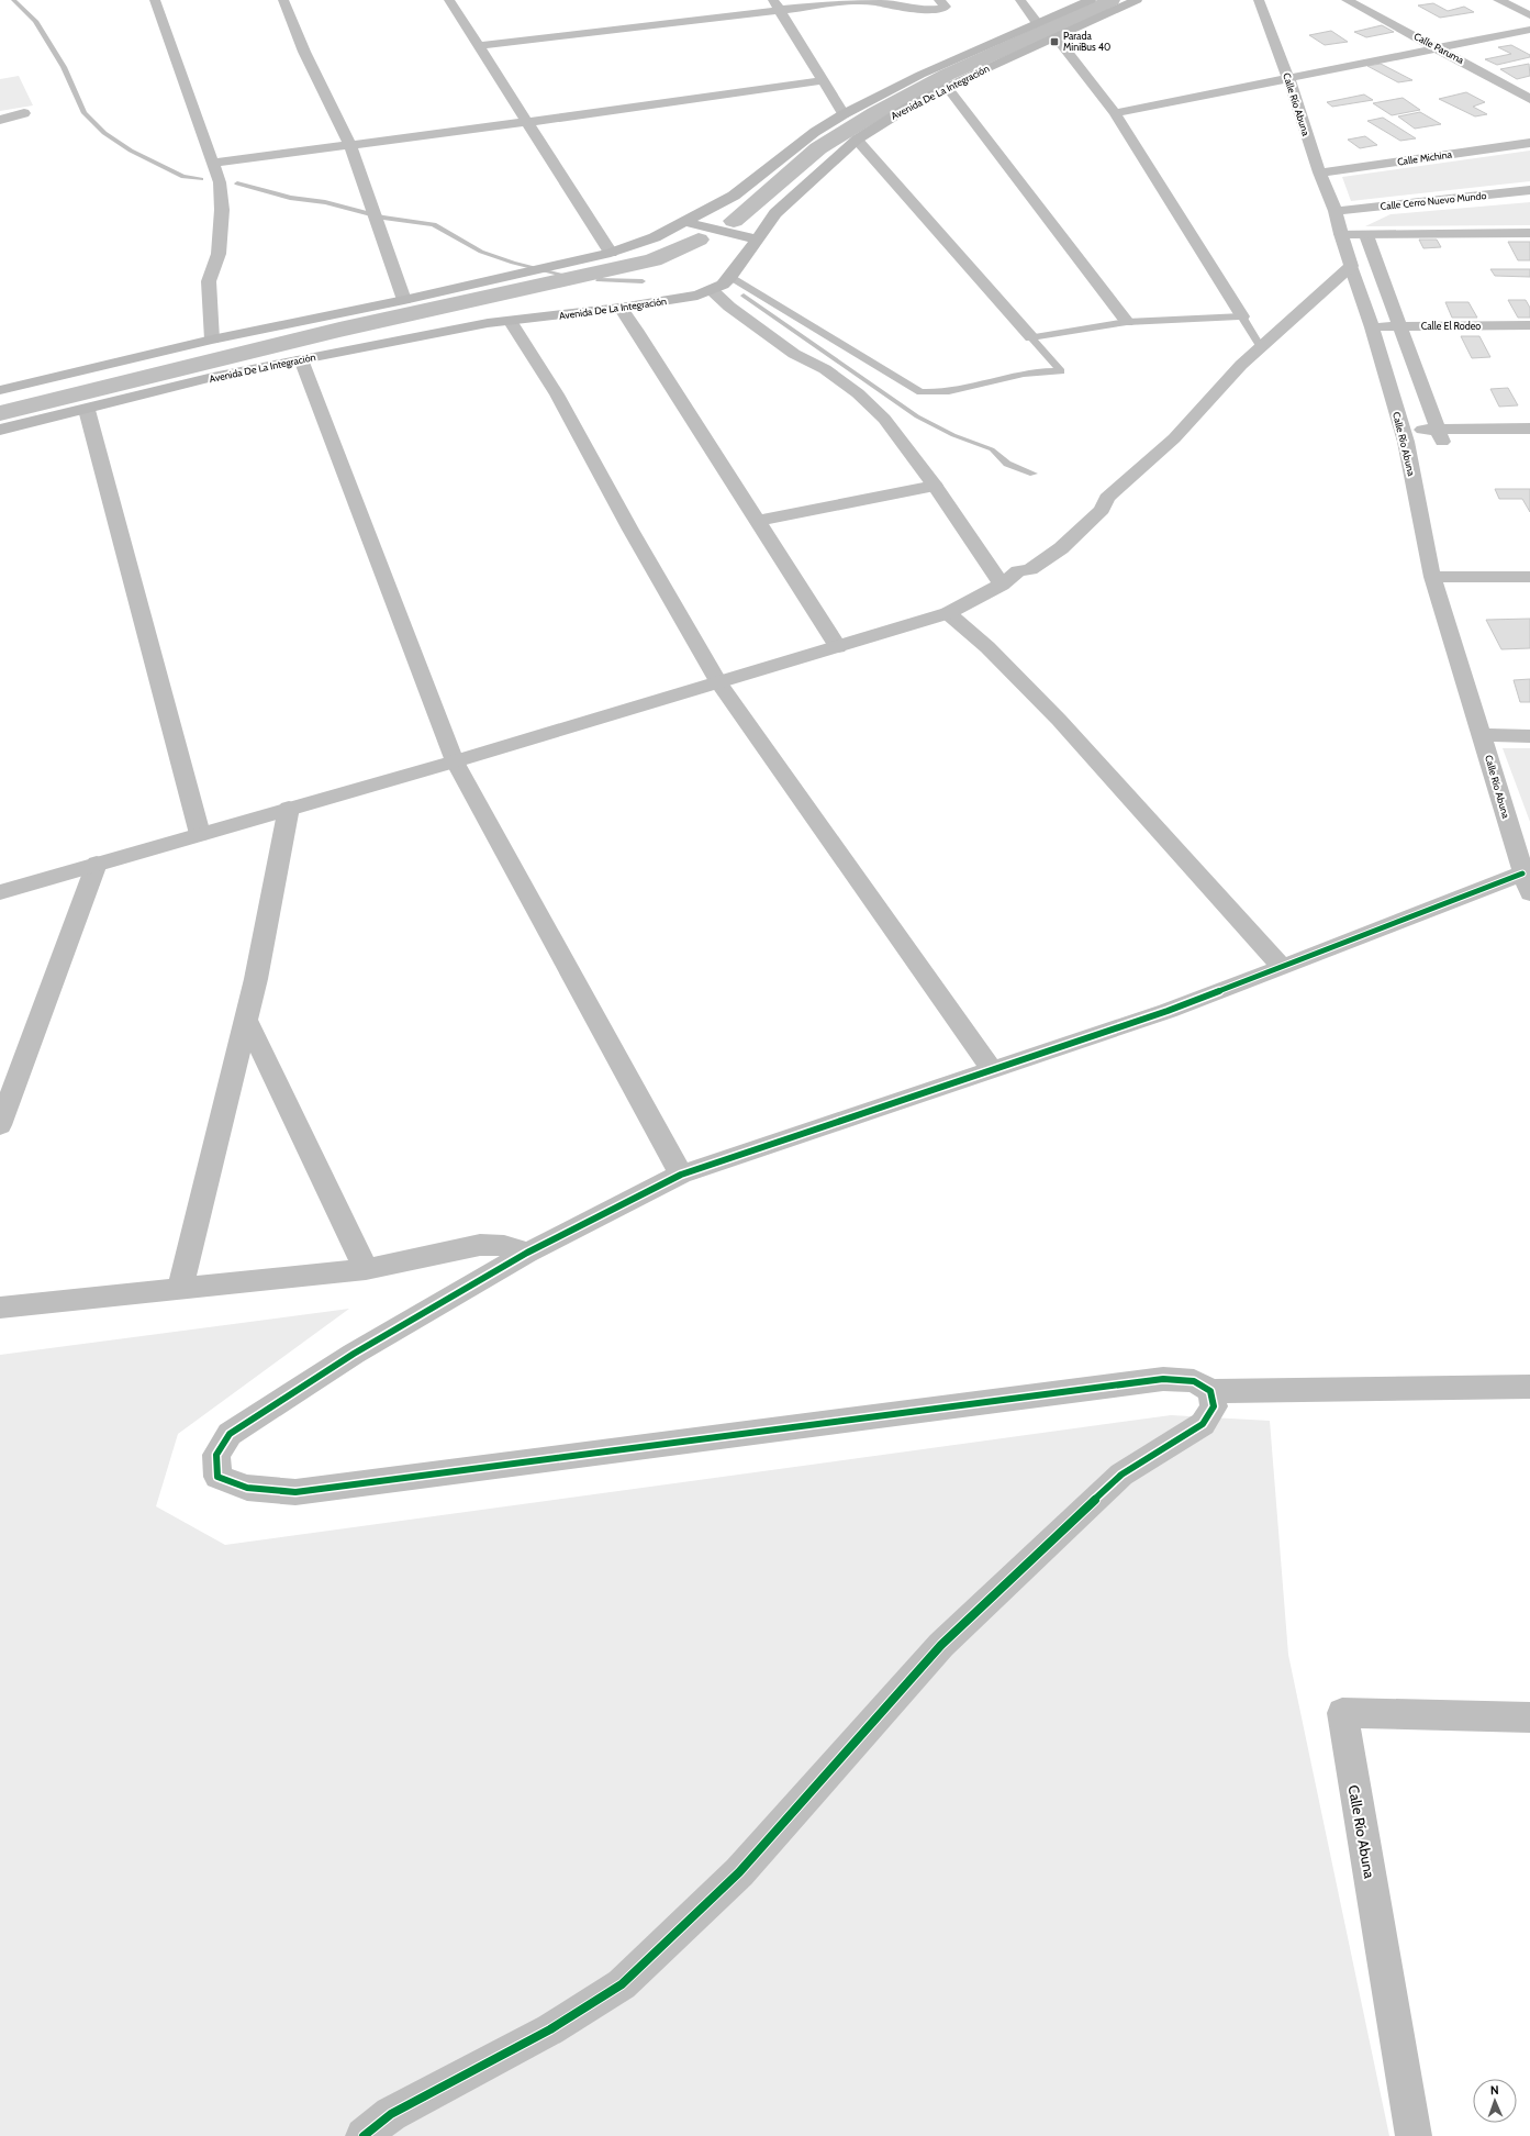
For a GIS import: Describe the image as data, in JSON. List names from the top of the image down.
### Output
{
  "streets": {
    "main road": ["Avenida De La Integración"],
    "street": [
      "Calle Paruma",
      "Calle Río Abuna",
      "Calle Michina",
      "Calle Cerro Nuevo Mundo",
      "Calle El Rodeo"
    ]
  },
  "crossings": [
    ["Calle Río Abuna", "Calle Michina"],
    ["Calle Río Abuna", "Calle Cerro Nuevo Mundo"],
    ["Calle Río Abuna", "Calle El Rodeo"]
  ],
  "places": {
    "transit": ["Parada MiniBus 40"]
  },
  "north": "top"
}
